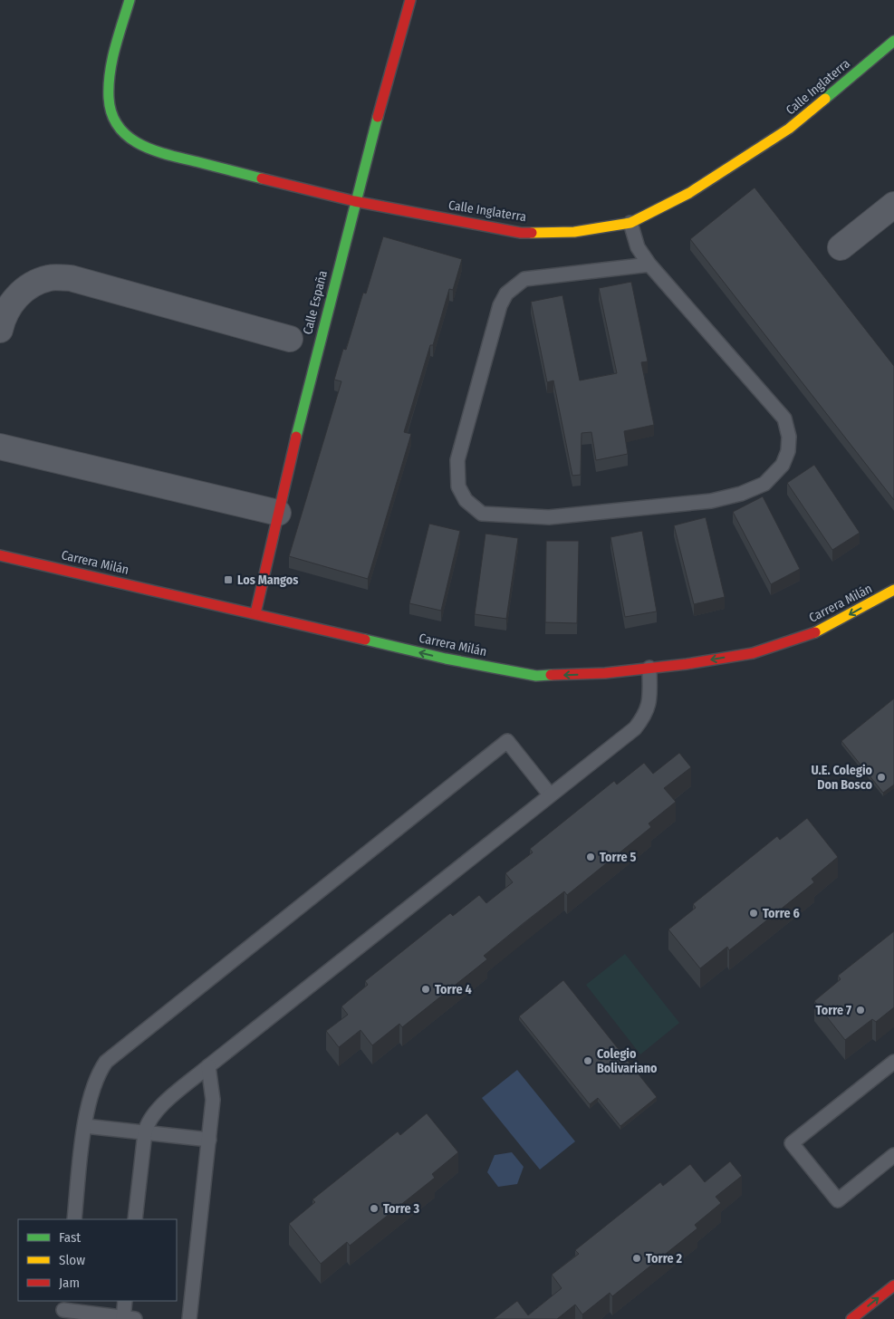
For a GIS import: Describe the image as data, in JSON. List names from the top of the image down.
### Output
{
  "streets": {
    "street": ["Calle Inglaterra", "Calle España", "Carrera Milán"]
  },
  "crossings": [
    ["Calle Inglaterra", "Calle España"],
    ["Calle España", "Carrera Milán"]
  ],
  "one_way": ["Carrera Milán"],
  "places": {
    "transit": ["Los Mangos"],
    "other": [
      "U.E. Colegio Don Bosco",
      "Torre 5",
      "Torre 6",
      "Torre 4",
      "Torre 7",
      "Colegio Bolivariano",
      "Torre 3",
      "Torre 2"
    ]
  },
  "legend": ["Fast", "Slow", "Jam"]
}
